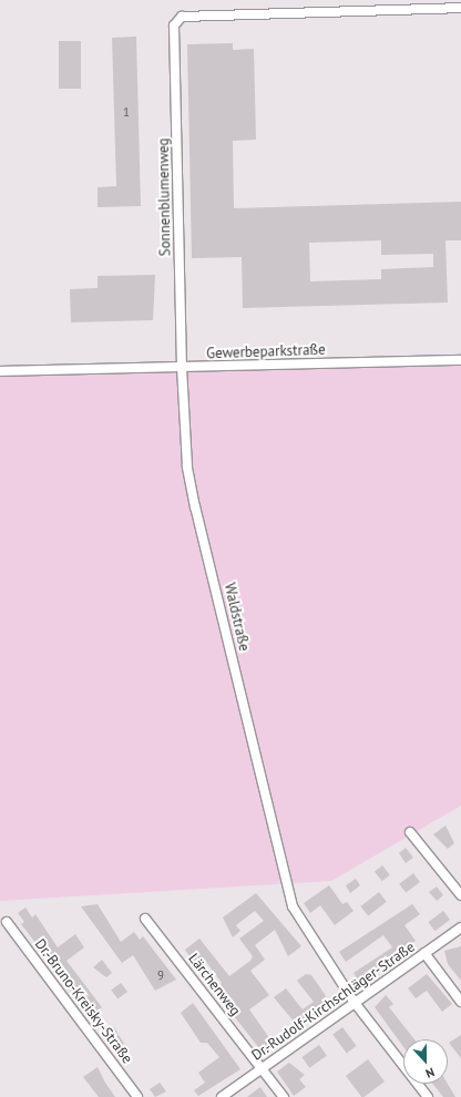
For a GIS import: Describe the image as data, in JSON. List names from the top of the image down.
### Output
{
  "streets": {
    "street": [
      "Sonnenblumenweg",
      "Gewerbeparkstraße",
      "Waldstraße",
      "Lärchenweg",
      "Dr.-Bruno-Kreisky-Straße",
      "Dr.-Rudolf-Kirchschläger-Straße"
    ]
  },
  "crossings": [
    ["Sonnenblumenweg", "Gewerbeparkstraße"],
    ["Sonnenblumenweg", "Waldstraße"],
    ["Gewerbeparkstraße", "Waldstraße"],
    ["Waldstraße", "Dr.-Rudolf-Kirchschläger-Straße"],
    ["Lärchenweg", "Dr.-Rudolf-Kirchschläger-Straße"]
  ],
  "house_numbers": ["1", "9"],
  "north": "bottom"
}
